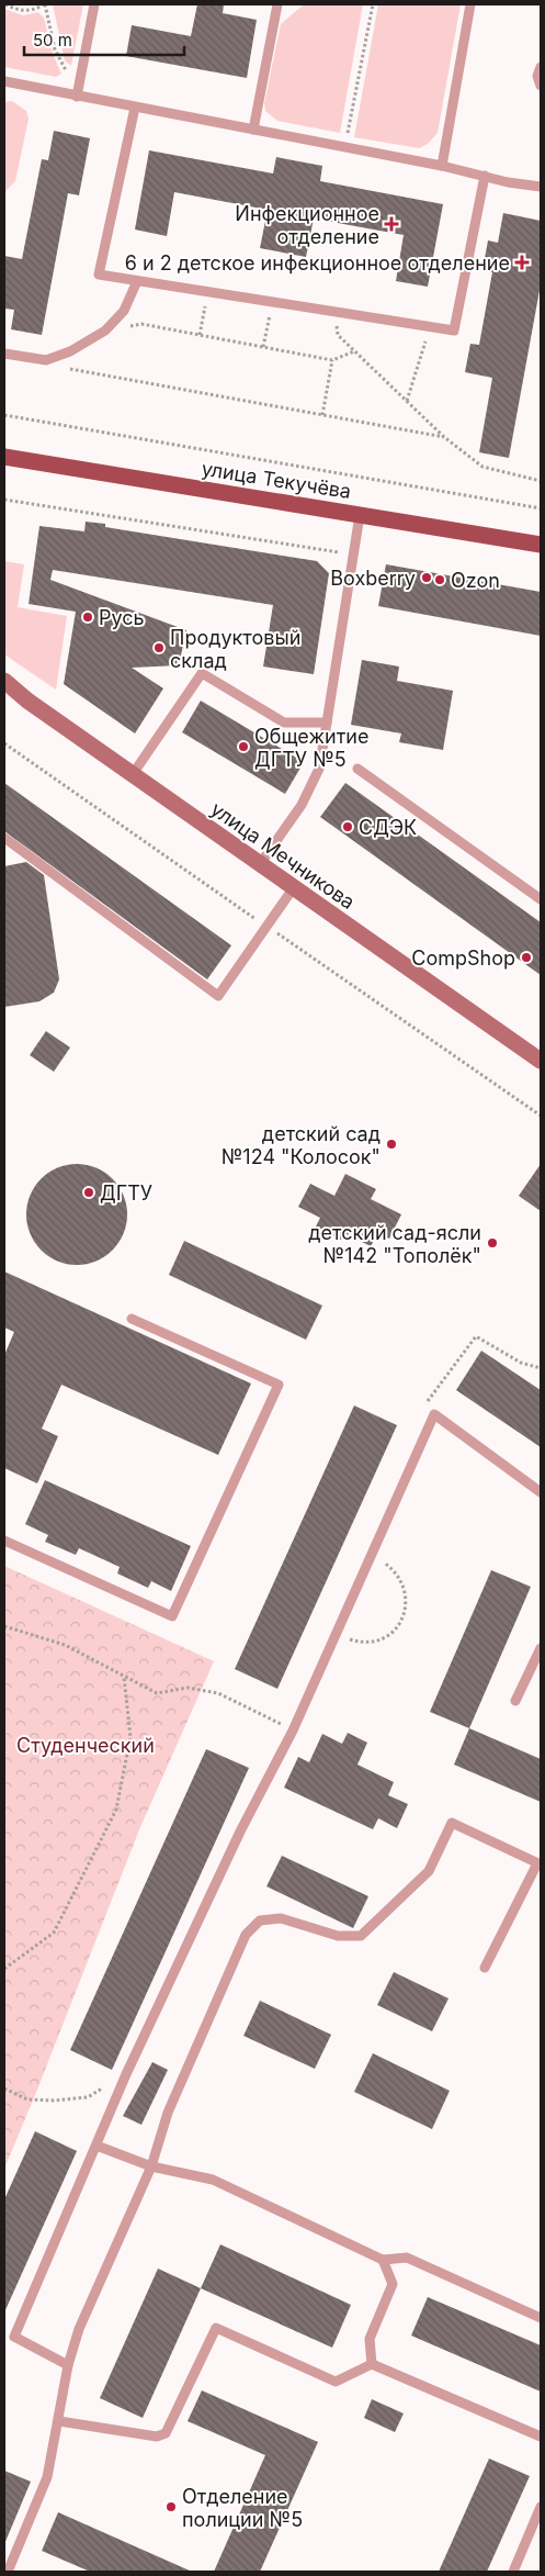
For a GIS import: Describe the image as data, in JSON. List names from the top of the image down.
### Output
{
  "streets": {
    "main road": ["улица Текучёва", "улица Мечникова"]
  },
  "parks": ["Студенческий"],
  "places": {
    "health": ["Инфекционное отделение", "6 и 2 детское инфекционное отделение"],
    "other": [
      "Boxberry",
      "Ozon",
      "Русь",
      "Продуктовый склад",
      "Общежитие ДГТУ №5",
      "СДЭК",
      "CompShop",
      "детский сад №124 \"Колосок\"",
      "ДГТУ",
      "детский сад-ясли №142 \"Тополёк\"",
      "Отделение полиции №5"
    ]
  },
  "scale_bar": "50 m"
}
